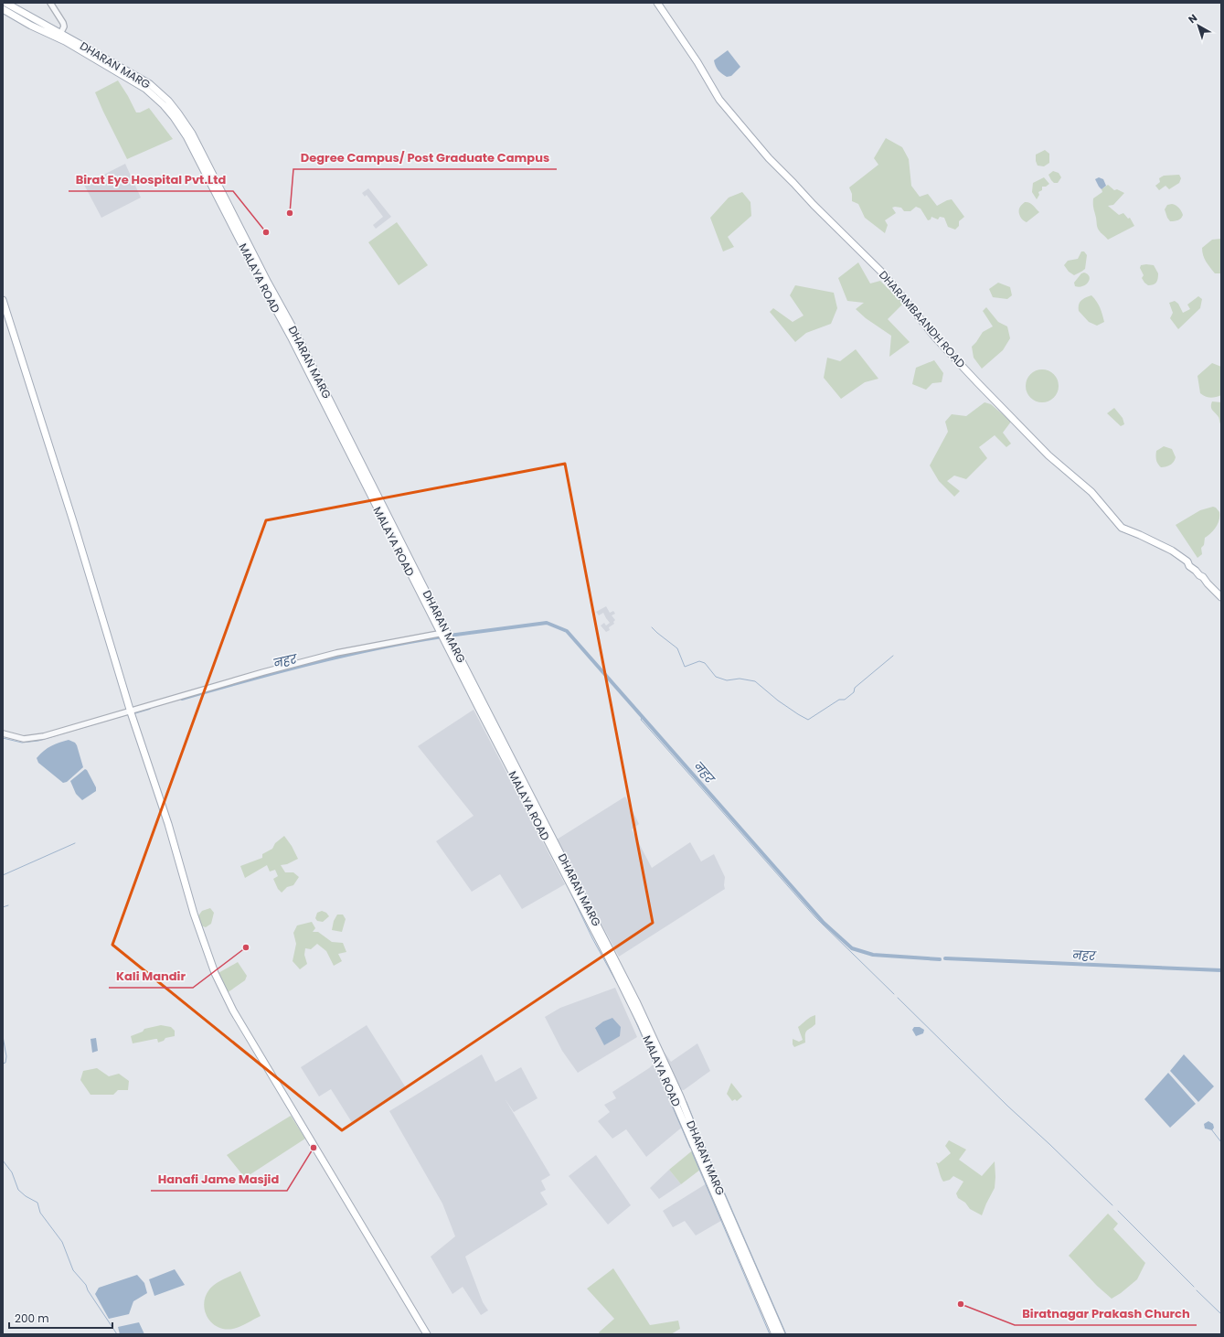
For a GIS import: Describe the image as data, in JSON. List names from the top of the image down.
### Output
{
  "streets": {
    "main road": ["DHARAN MARG", "DHARAMBAANDH ROAD"]
  },
  "water": ["नहर"],
  "places": [
    "Degree Campus/ Post Graduate Campus",
    "Birat Eye Hospital Pvt.Ltd",
    "Kali Mandir",
    "Hanafi Jame Masjid",
    "Biratnagar Prakash Church"
  ],
  "scale_bar": "200 m",
  "north": "top left"
}
